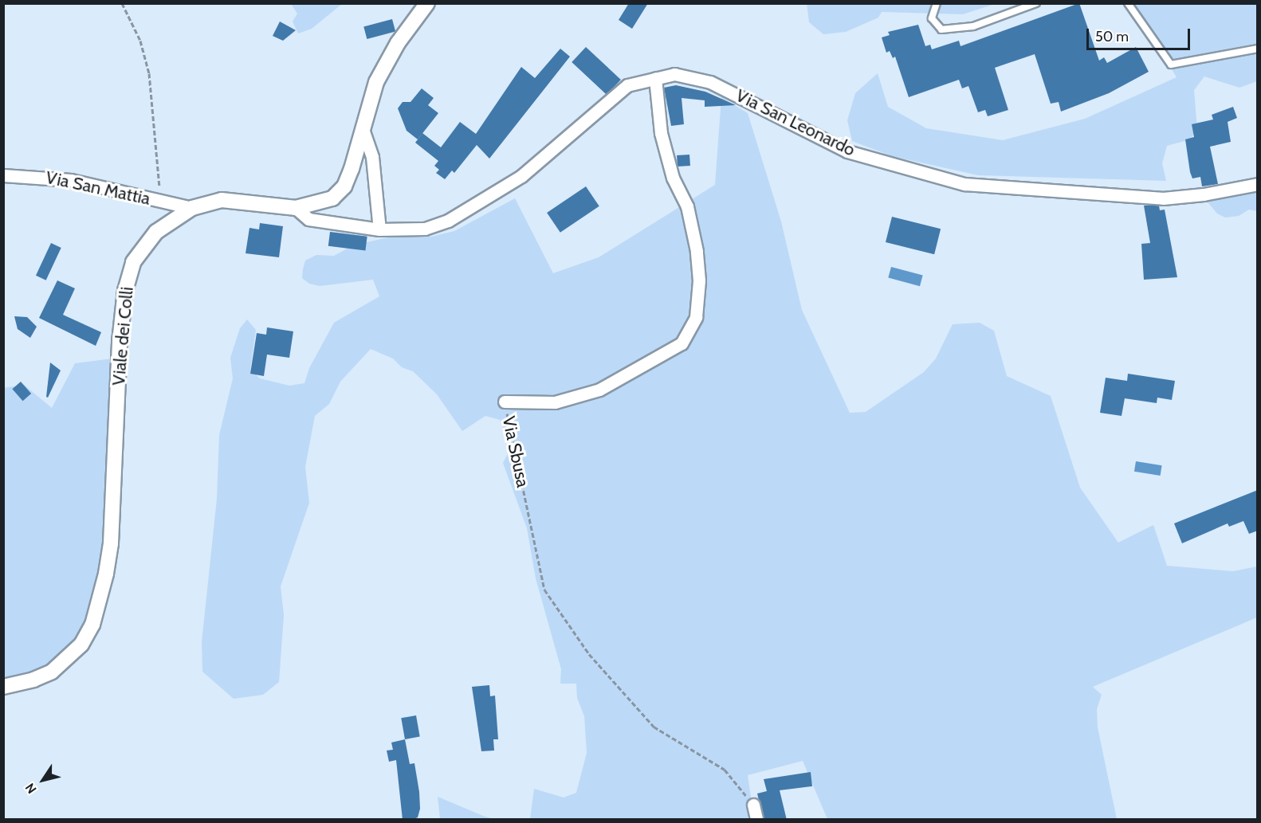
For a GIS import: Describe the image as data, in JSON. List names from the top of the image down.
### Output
{
  "streets": {
    "street": [
      "Via San Leonardo",
      "Via San Mattia",
      "Viale dei Colli",
      "Via Sbusa"
    ]
  },
  "crossings": [
    ["Via San Leonardo", "Viale dei Colli"],
    ["Via San Leonardo", "Via Sbusa"],
    ["Via San Mattia", "Viale dei Colli"]
  ],
  "scale_bar": "50 m",
  "north": "bottom left"
}
